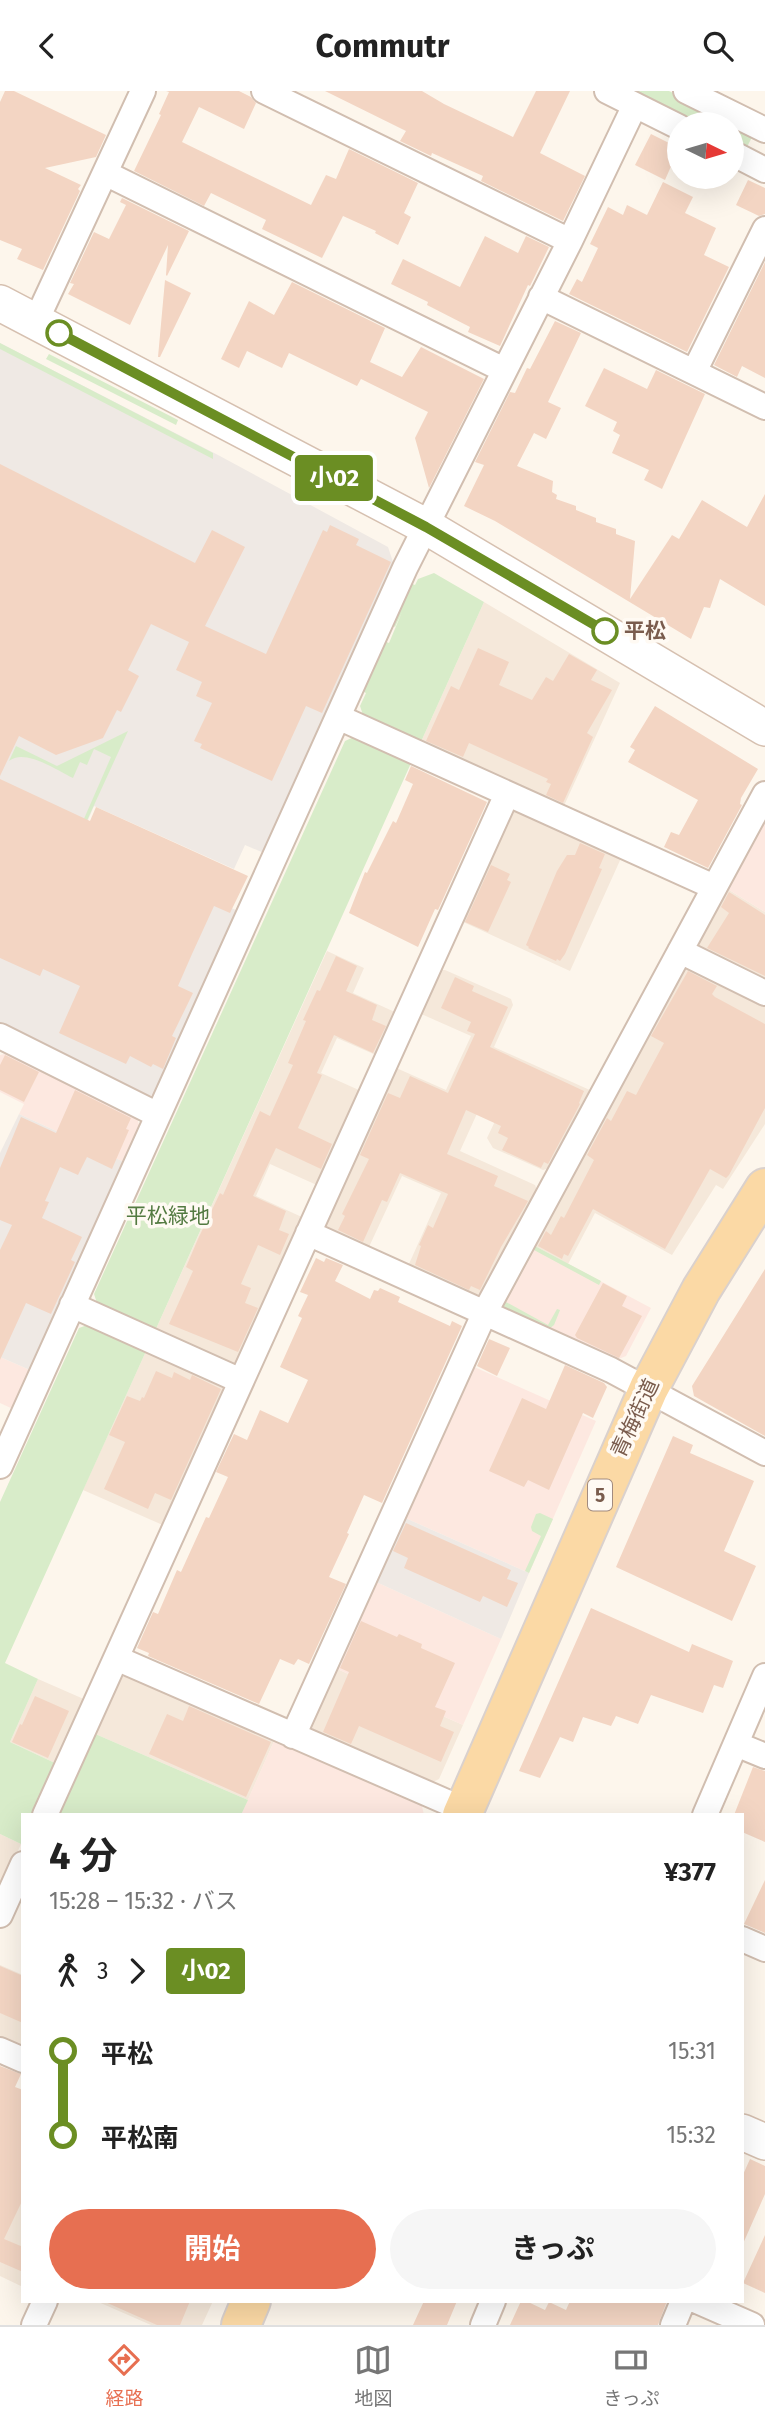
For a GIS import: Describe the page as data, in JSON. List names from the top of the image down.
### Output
{
  "streets": {
    "main road": ["青梅街道", "5"]
  },
  "parks": ["平松緑地"],
  "places": ["平松"],
  "lines": ["bus line 小02"],
  "north": "right",
  "page": {
    "header": "Commutr",
    "on_map": "小02",
    "heading": ["4 分", "15:28 – 15:32 · バス", "¥377"],
    "legs": ["3", "小02"],
    "list": [
      {
        "name": "平松",
        "value": "15:31"
      },
      {
        "name": "平松南",
        "value": "15:32"
      }
    ],
    "buttons": ["開始", "きっぷ"],
    "tabs": ["経路", "地図", "きっぷ"]
  }
}
